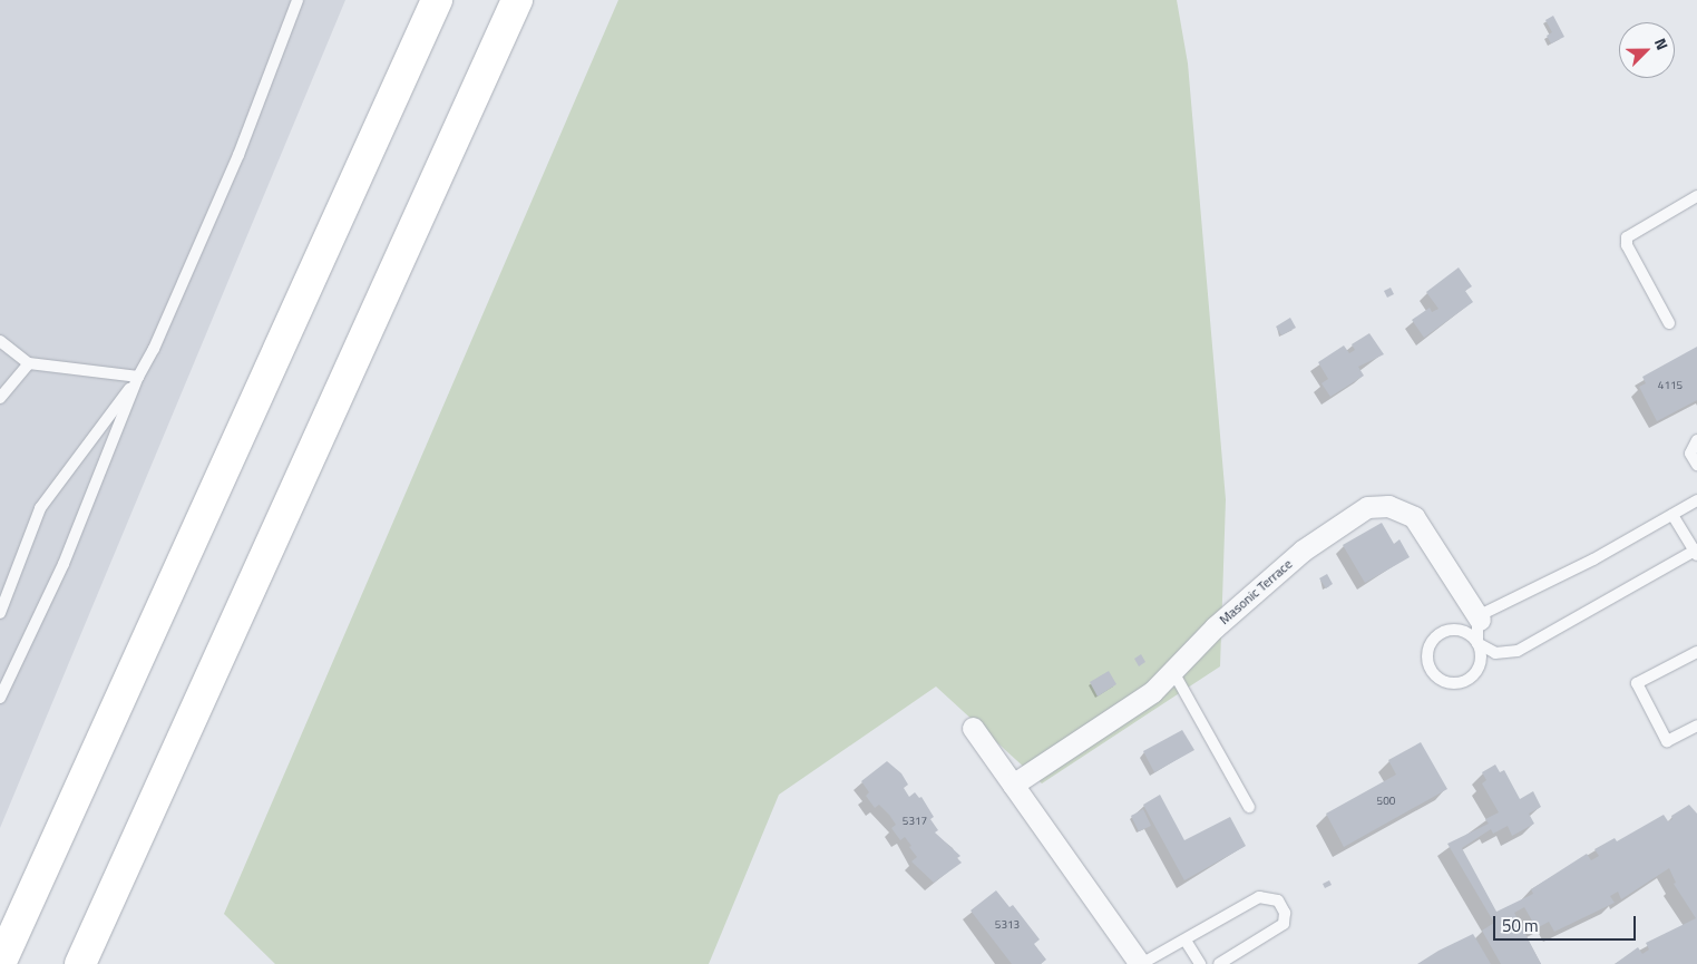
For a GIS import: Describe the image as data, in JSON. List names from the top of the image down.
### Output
{
  "streets": {
    "street": ["Masonic Terrace"]
  },
  "house_numbers": [
    "4115",
    "500",
    "5317",
    "5313"
  ],
  "scale_bar": "50 m",
  "north": "top right"
}
